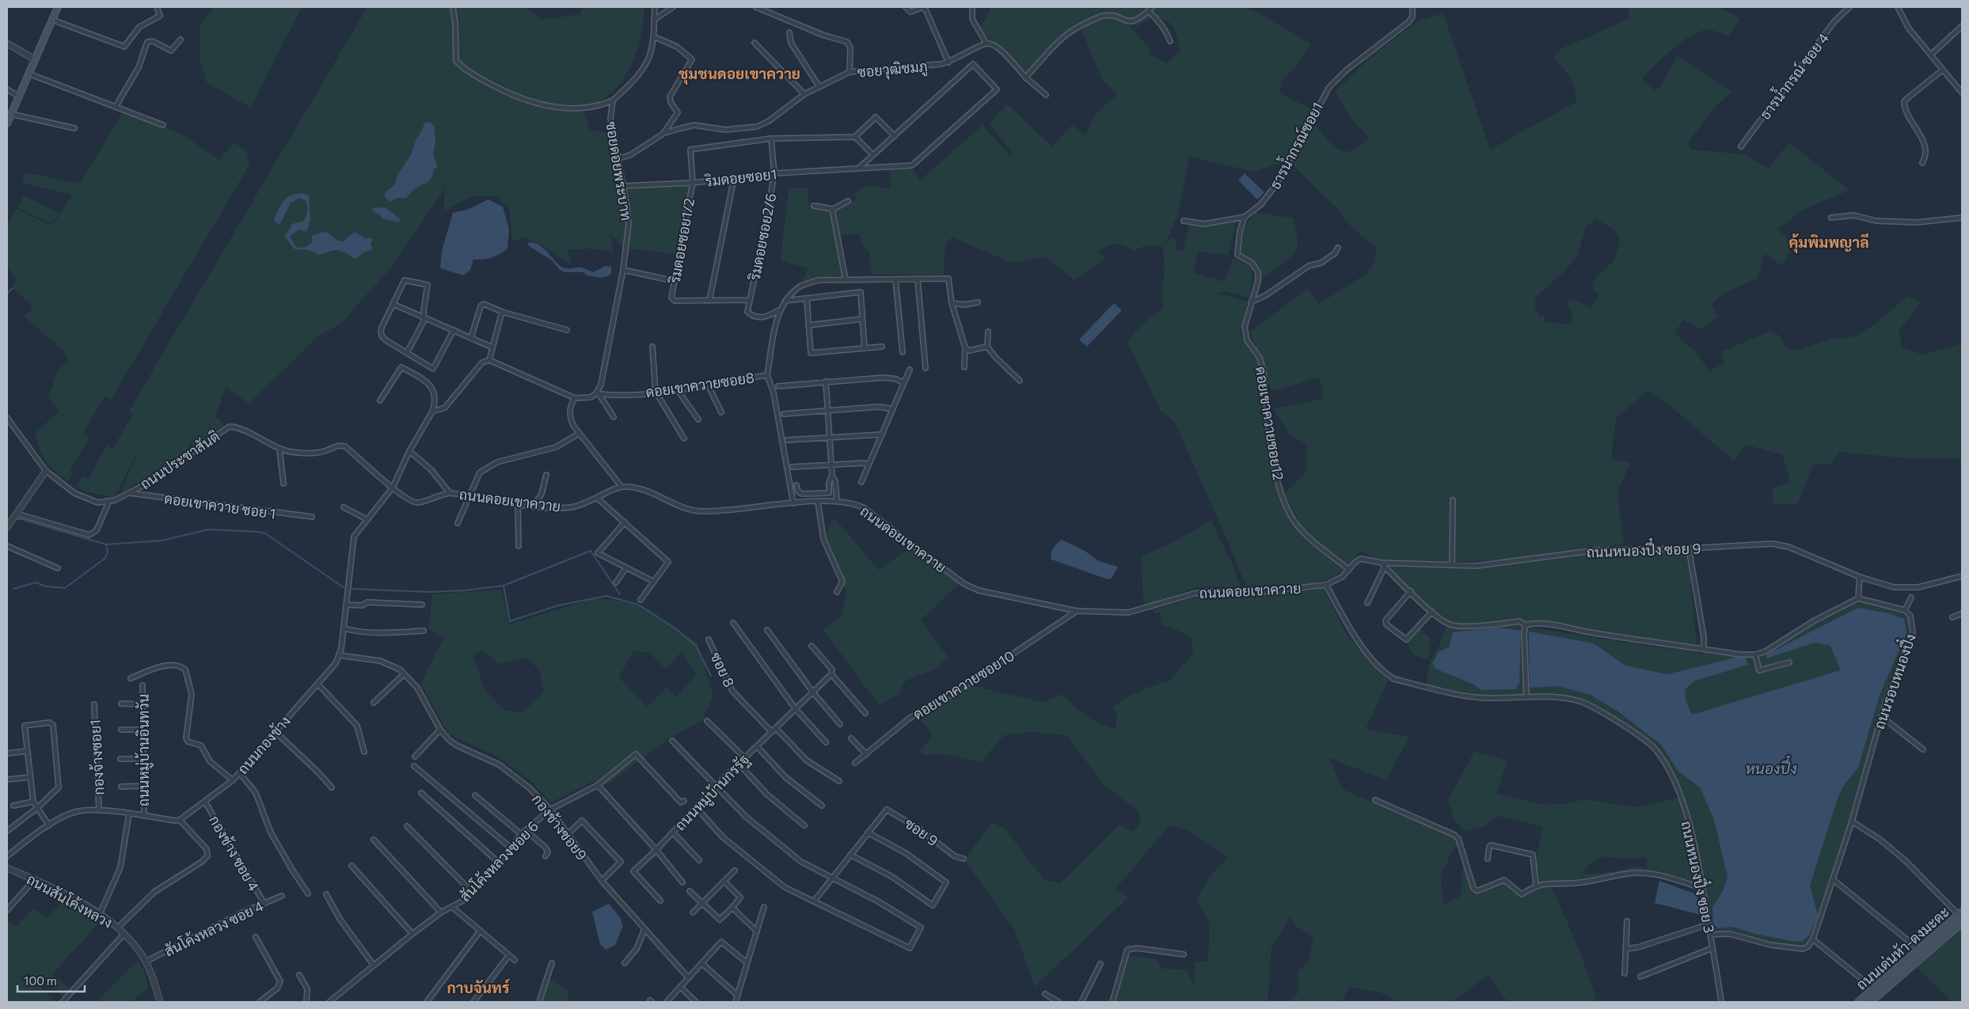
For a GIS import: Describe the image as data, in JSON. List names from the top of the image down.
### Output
{
  "streets": {
    "main road": ["ถนนเด่นห้า-ดงมะดะ"],
    "street": [
      "ซอยวุฒิชมภู",
      "ธารน้ำกรณ์ ซอย 4",
      "ธารน้ำกรณ์ซอย1",
      "ซอยดอยพระบาท",
      "ริมดอยซอย1",
      "ริมดอยซอย2/6",
      "ริมดอยซอย1/2",
      "ดอยเขาควายซอย8",
      "ดอยเขาควายซอย12",
      "ถนนประชาสันติ",
      "ถนนดอยเขาควาย",
      "ดอยเขาควาย ซอย 1",
      "ถนนหนองปึ๋ง ซอย 9",
      "ซอย 8",
      "ถนนรอบหนองปึ๋ง",
      "ดอยเขาควายซอย10",
      "ถนนกองช้าง",
      "ถนนหมู่บ้านอินทวัน",
      "กองจ้างซอย1",
      "ถนนหมู่บ้านกรรัฐ",
      "กองช้างซอย9",
      "ซอย 9",
      "กองช้าง ซอย 4",
      "สันโค้งหลวงซอย 6",
      "ถนนหนองปึ๋ง ซอย 3",
      "ถนนสันโค้งหลวง",
      "สันโค้งหลวง ซอย 4"
    ]
  },
  "crossings": [
    ["ซอยวุฒิชมภู", "ซอยดอยพระบาท"],
    ["ซอยดอยพระบาท", "ริมดอยซอย1"],
    ["ซอยดอยพระบาท", "ดอยเขาควายซอย8"],
    ["ริมดอยซอย1", "ริมดอยซอย2/6"],
    ["ริมดอยซอย1", "ริมดอยซอย1/2"],
    ["ริมดอยซอย2/6", "ริมดอยซอย1/2"],
    ["ดอยเขาควายซอย8", "ถนนดอยเขาควาย"],
    ["ดอยเขาควายซอย12", "ถนนหนองปึ๋ง ซอย 9"],
    ["ถนนประชาสันติ", "ถนนดอยเขาควาย"],
    ["ถนนประชาสันติ", "ดอยเขาควาย ซอย 1"],
    ["ถนนประชาสันติ", "ถนนกองช้าง"],
    ["ถนนดอยเขาควาย", "ถนนหนองปึ๋ง ซอย 9"],
    ["ถนนดอยเขาควาย", "ดอยเขาควายซอย10"],
    ["ถนนดอยเขาควาย", "ถนนกองช้าง"],
    ["ถนนดอยเขาควาย", "ถนนหนองปึ๋ง ซอย 3"],
    ["ถนนหนองปึ๋ง ซอย 9", "ถนนหนองปึ๋ง ซอย 3"],
    ["ซอย 8", "ถนนหมู่บ้านกรรัฐ"],
    ["ถนนกองช้าง", "กองช้างซอย9"],
    ["ถนนกองช้าง", "กองช้าง ซอย 4"],
    ["กองช้างซอย9", "สันโค้งหลวงซอย 6"],
    ["กองช้าง ซอย 4", "สันโค้งหลวง ซอย 4"],
    ["ถนนสันโค้งหลวง", "สันโค้งหลวง ซอย 4"]
  ],
  "districts": ["ชุมชนดอยเขาควาย", "คุ้มพิมพญาลี", "กาบจันทร์"],
  "water": ["หนองปึ๋ง"],
  "scale_bar": "100 m"
}
